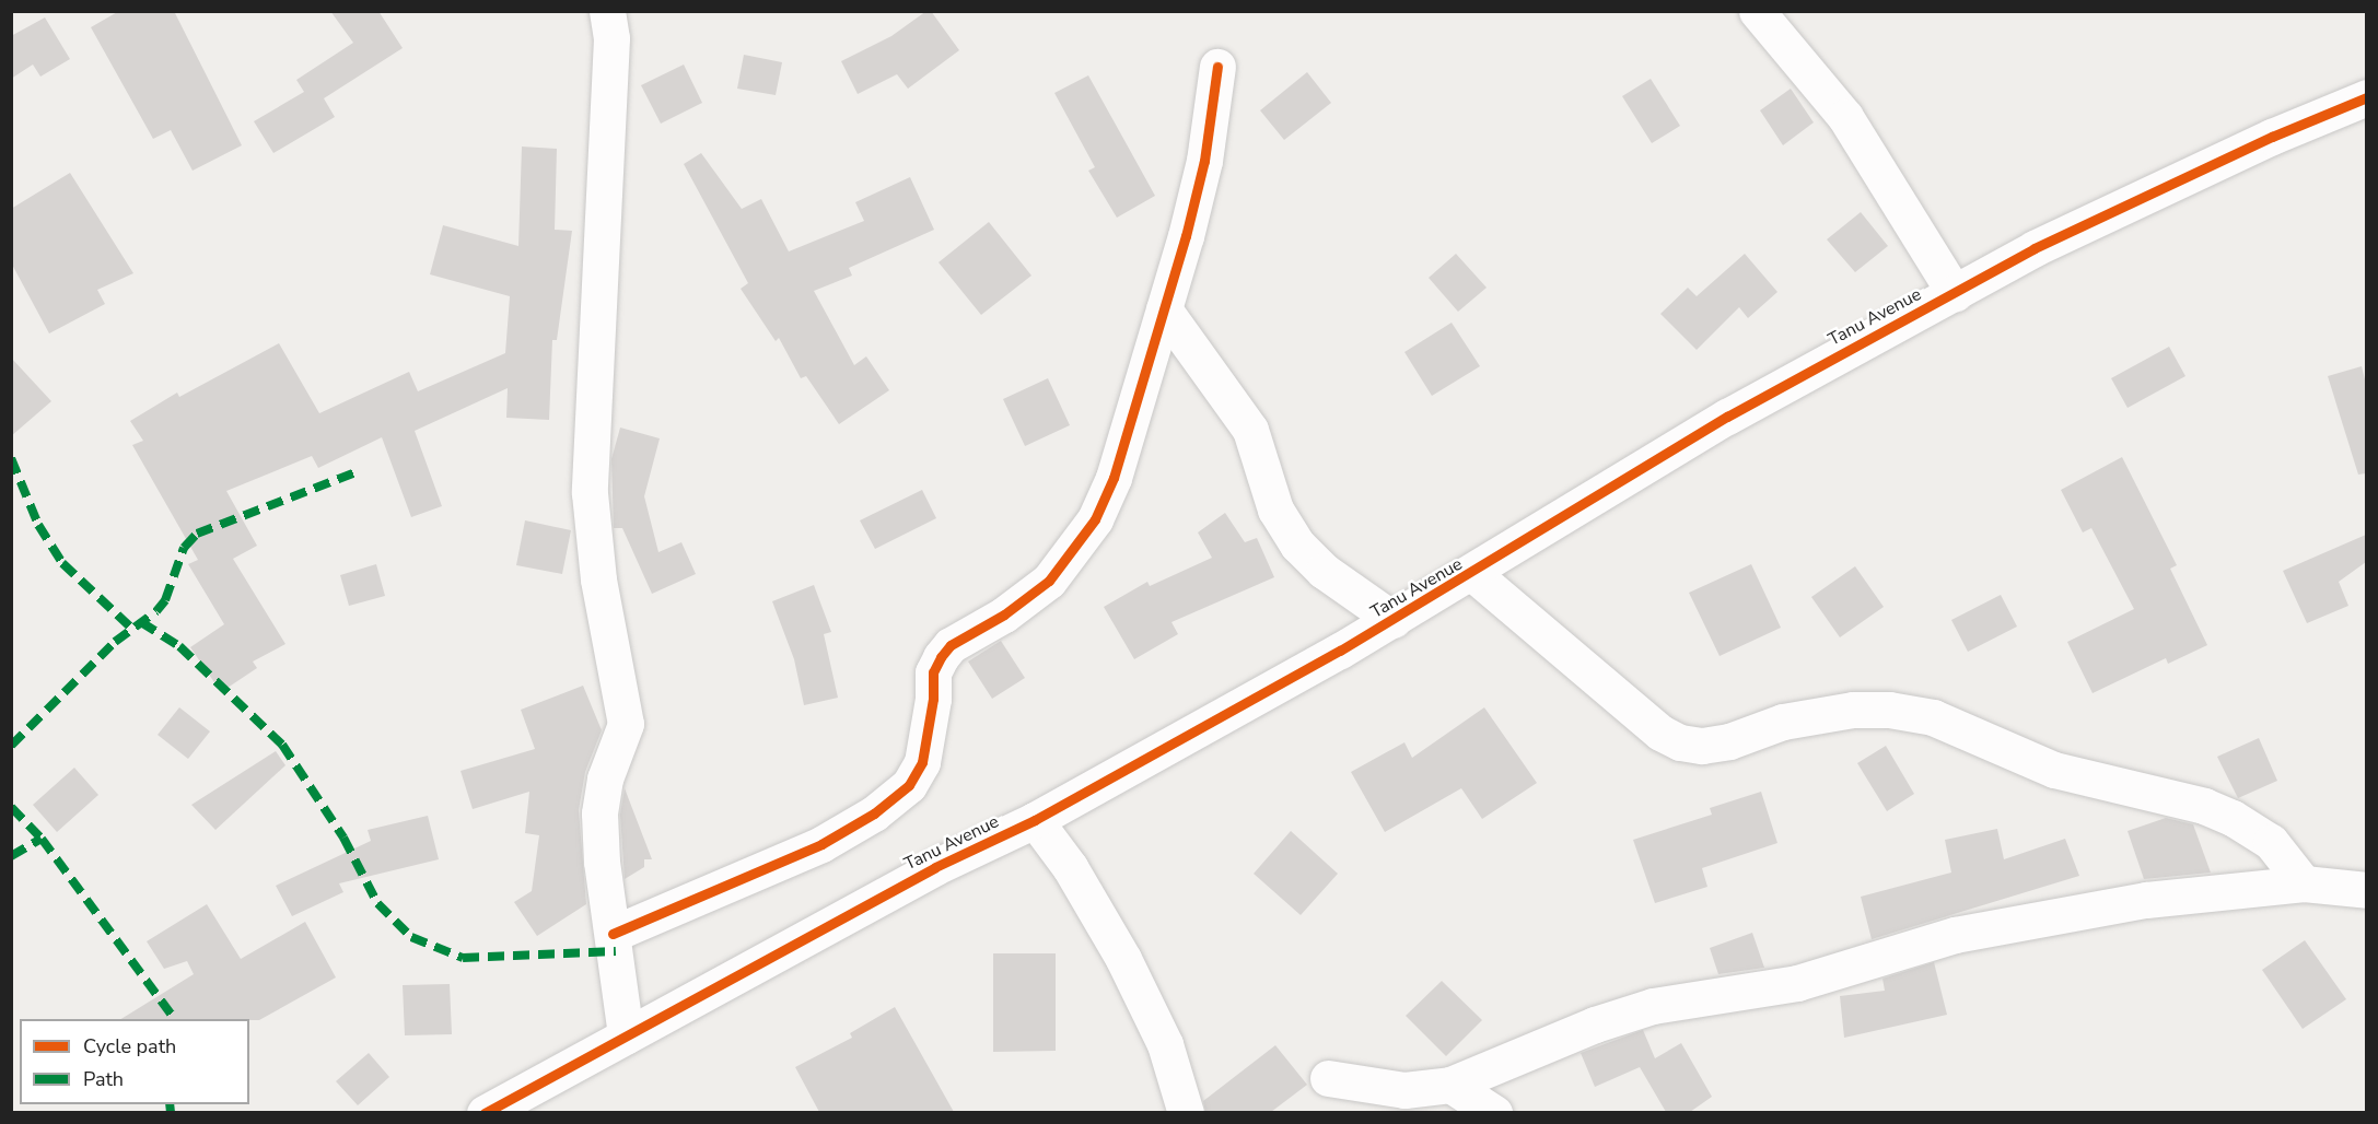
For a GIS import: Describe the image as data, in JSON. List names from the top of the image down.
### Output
{
  "streets": {
    "street": ["Tanu Avenue"]
  },
  "legend": ["Cycle path", "Path"]
}
